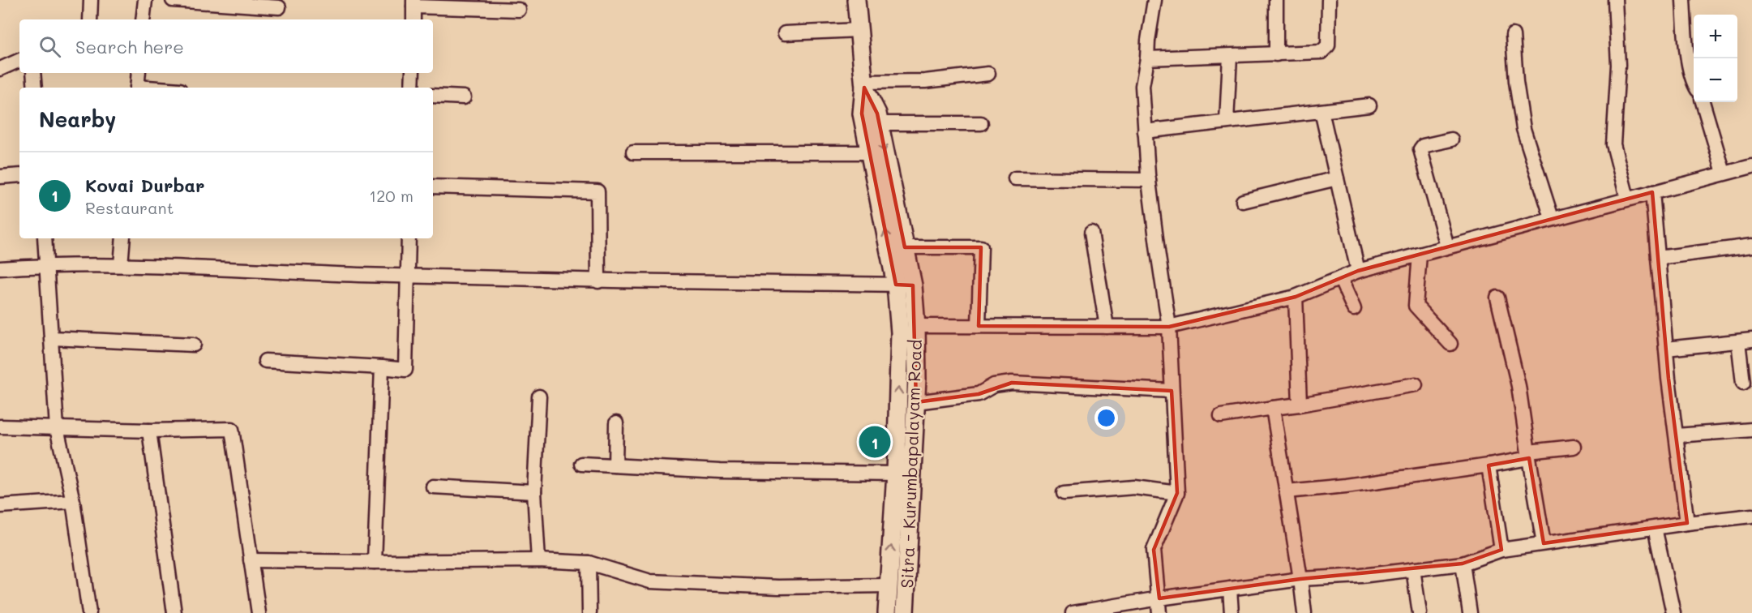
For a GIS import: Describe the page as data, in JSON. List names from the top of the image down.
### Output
{
  "streets": {
    "main road": ["Sitra - Kurumbapalayam Road"]
  },
  "page": {
    "map_buttons": ["+", "−"],
    "search": "Search here",
    "heading": "Nearby",
    "list": [
      {
        "mark": "1",
        "name": "Kovai Durbar",
        "note": "Restaurant",
        "value": "120 m"
      }
    ],
    "pins": "1"
  }
}
